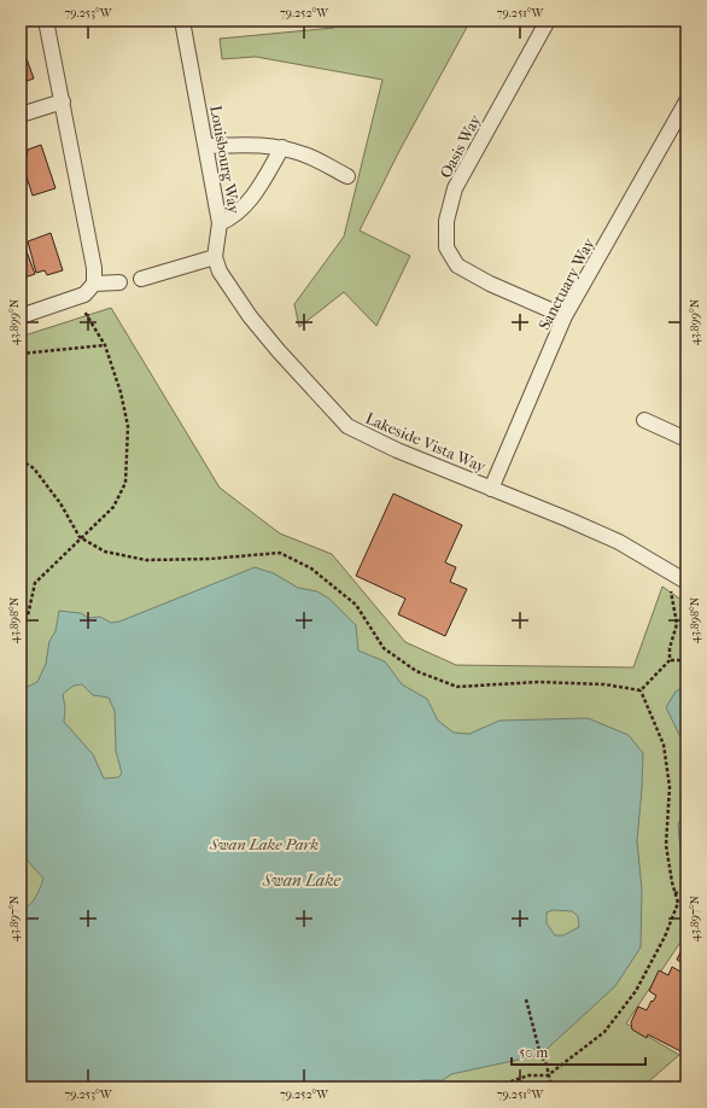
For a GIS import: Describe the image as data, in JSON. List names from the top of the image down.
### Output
{
  "streets": {
    "street": [
      "Oasis Way",
      "Louisbourg Way",
      "Sanctuary Way",
      "Lakeside Vista Way"
    ]
  },
  "crossings": [
    ["Oasis Way", "Sanctuary Way"],
    ["Louisbourg Way", "Lakeside Vista Way"],
    ["Sanctuary Way", "Lakeside Vista Way"]
  ],
  "water": ["Swan Lake"],
  "parks": ["Swan Lake Park"],
  "scale_bar": "50 m",
  "coordinates": [
    "79.253°W",
    "79.252°W",
    "79.251°W",
    "43.899°N",
    "43.898°N",
    "43.897°N"
  ]
}
